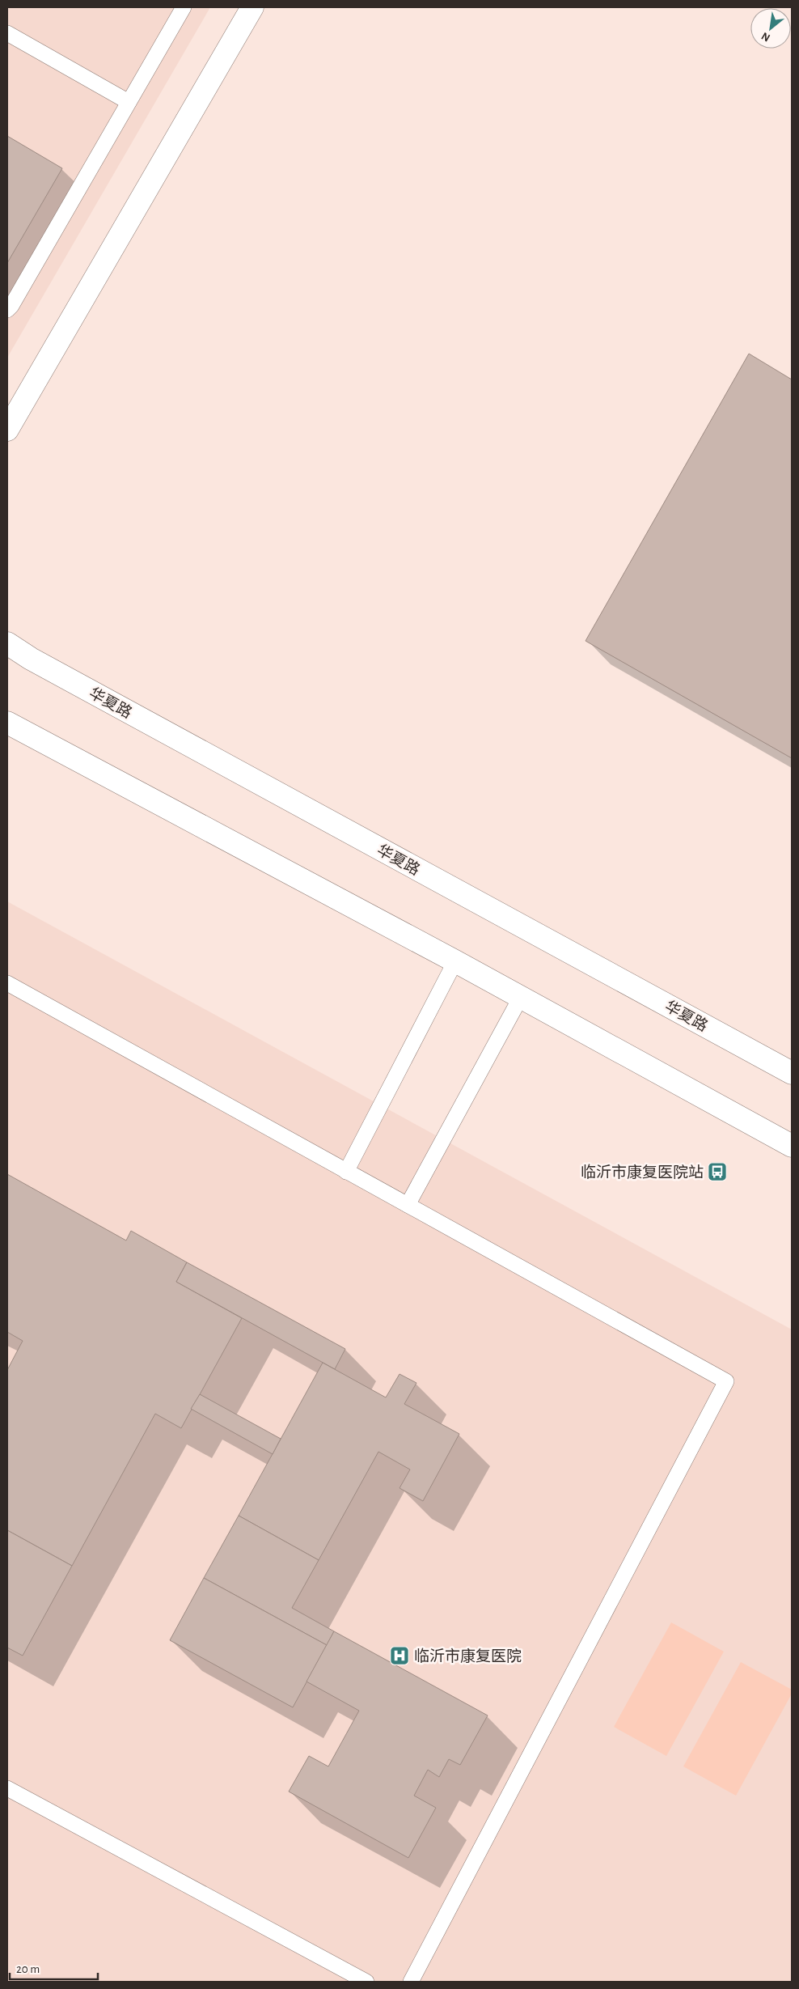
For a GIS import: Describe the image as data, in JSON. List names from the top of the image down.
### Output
{
  "streets": {
    "main road": ["华夏路"]
  },
  "places": {
    "bus stop": ["临沂市康复医院站"],
    "hospital": ["临沂市康复医院"]
  },
  "scale_bar": "20 m",
  "north": "bottom left"
}
